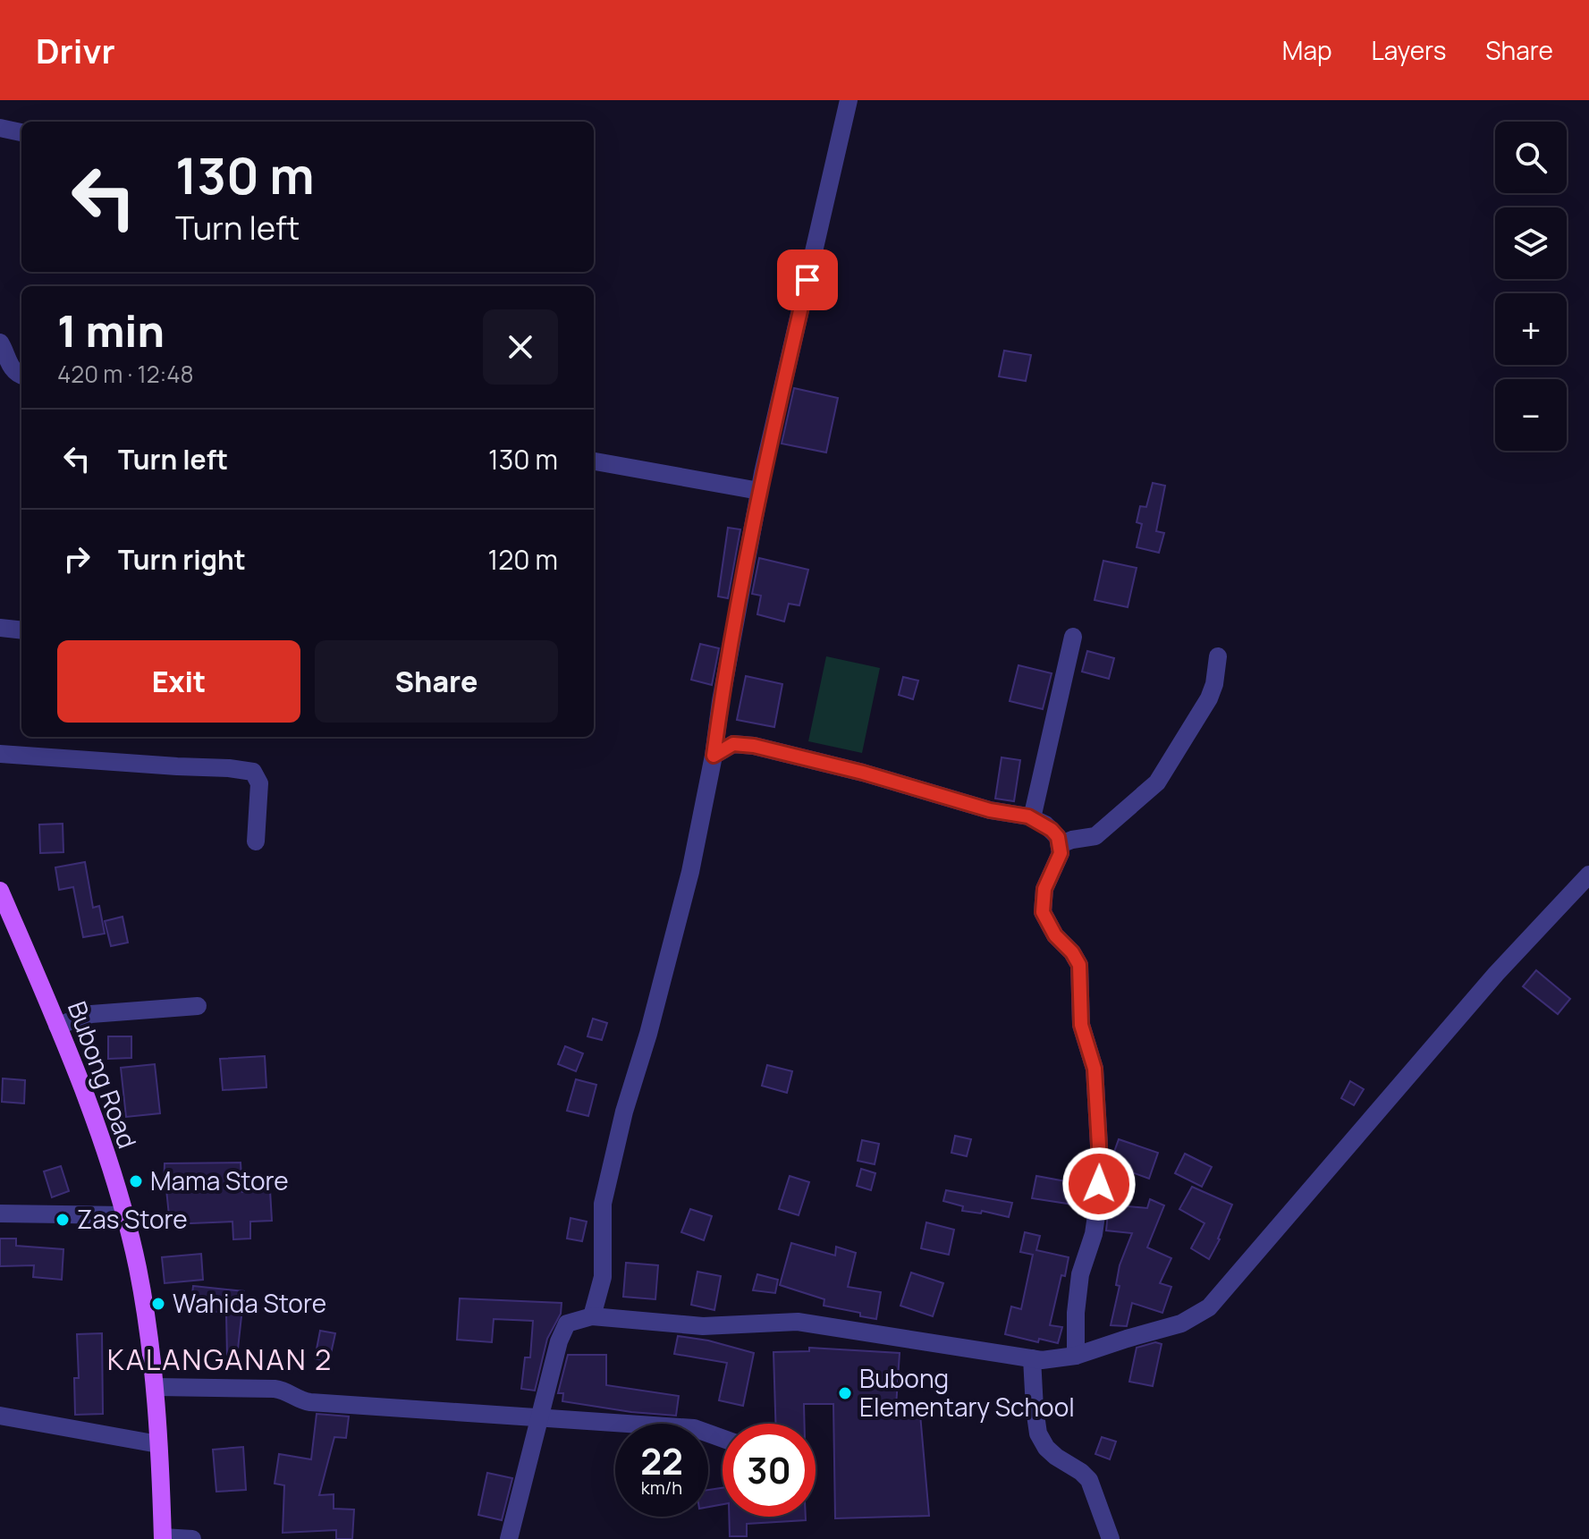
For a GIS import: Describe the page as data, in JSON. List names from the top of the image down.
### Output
{
  "streets": {
    "main road": ["Bubong Road"]
  },
  "districts": ["KALANGANAN 2"],
  "places": [
    "Mama Store",
    "Zas Store",
    "Wahida Store",
    "Bubong Elementary School"
  ],
  "page": {
    "header": "Drivr",
    "nav": ["Map", "Layers", "Share"],
    "map_buttons": ["+", "−"],
    "turn": ["130 m", "Turn left"],
    "heading": ["1 min", "420 m · 12:48"],
    "list": [
      {
        "name": "Turn left",
        "value": "130 m"
      },
      {
        "name": "Turn right",
        "value": "120 m"
      }
    ],
    "buttons": ["Exit", "Share"],
    "speed": "22 km/h",
    "limit": "30"
  }
}
